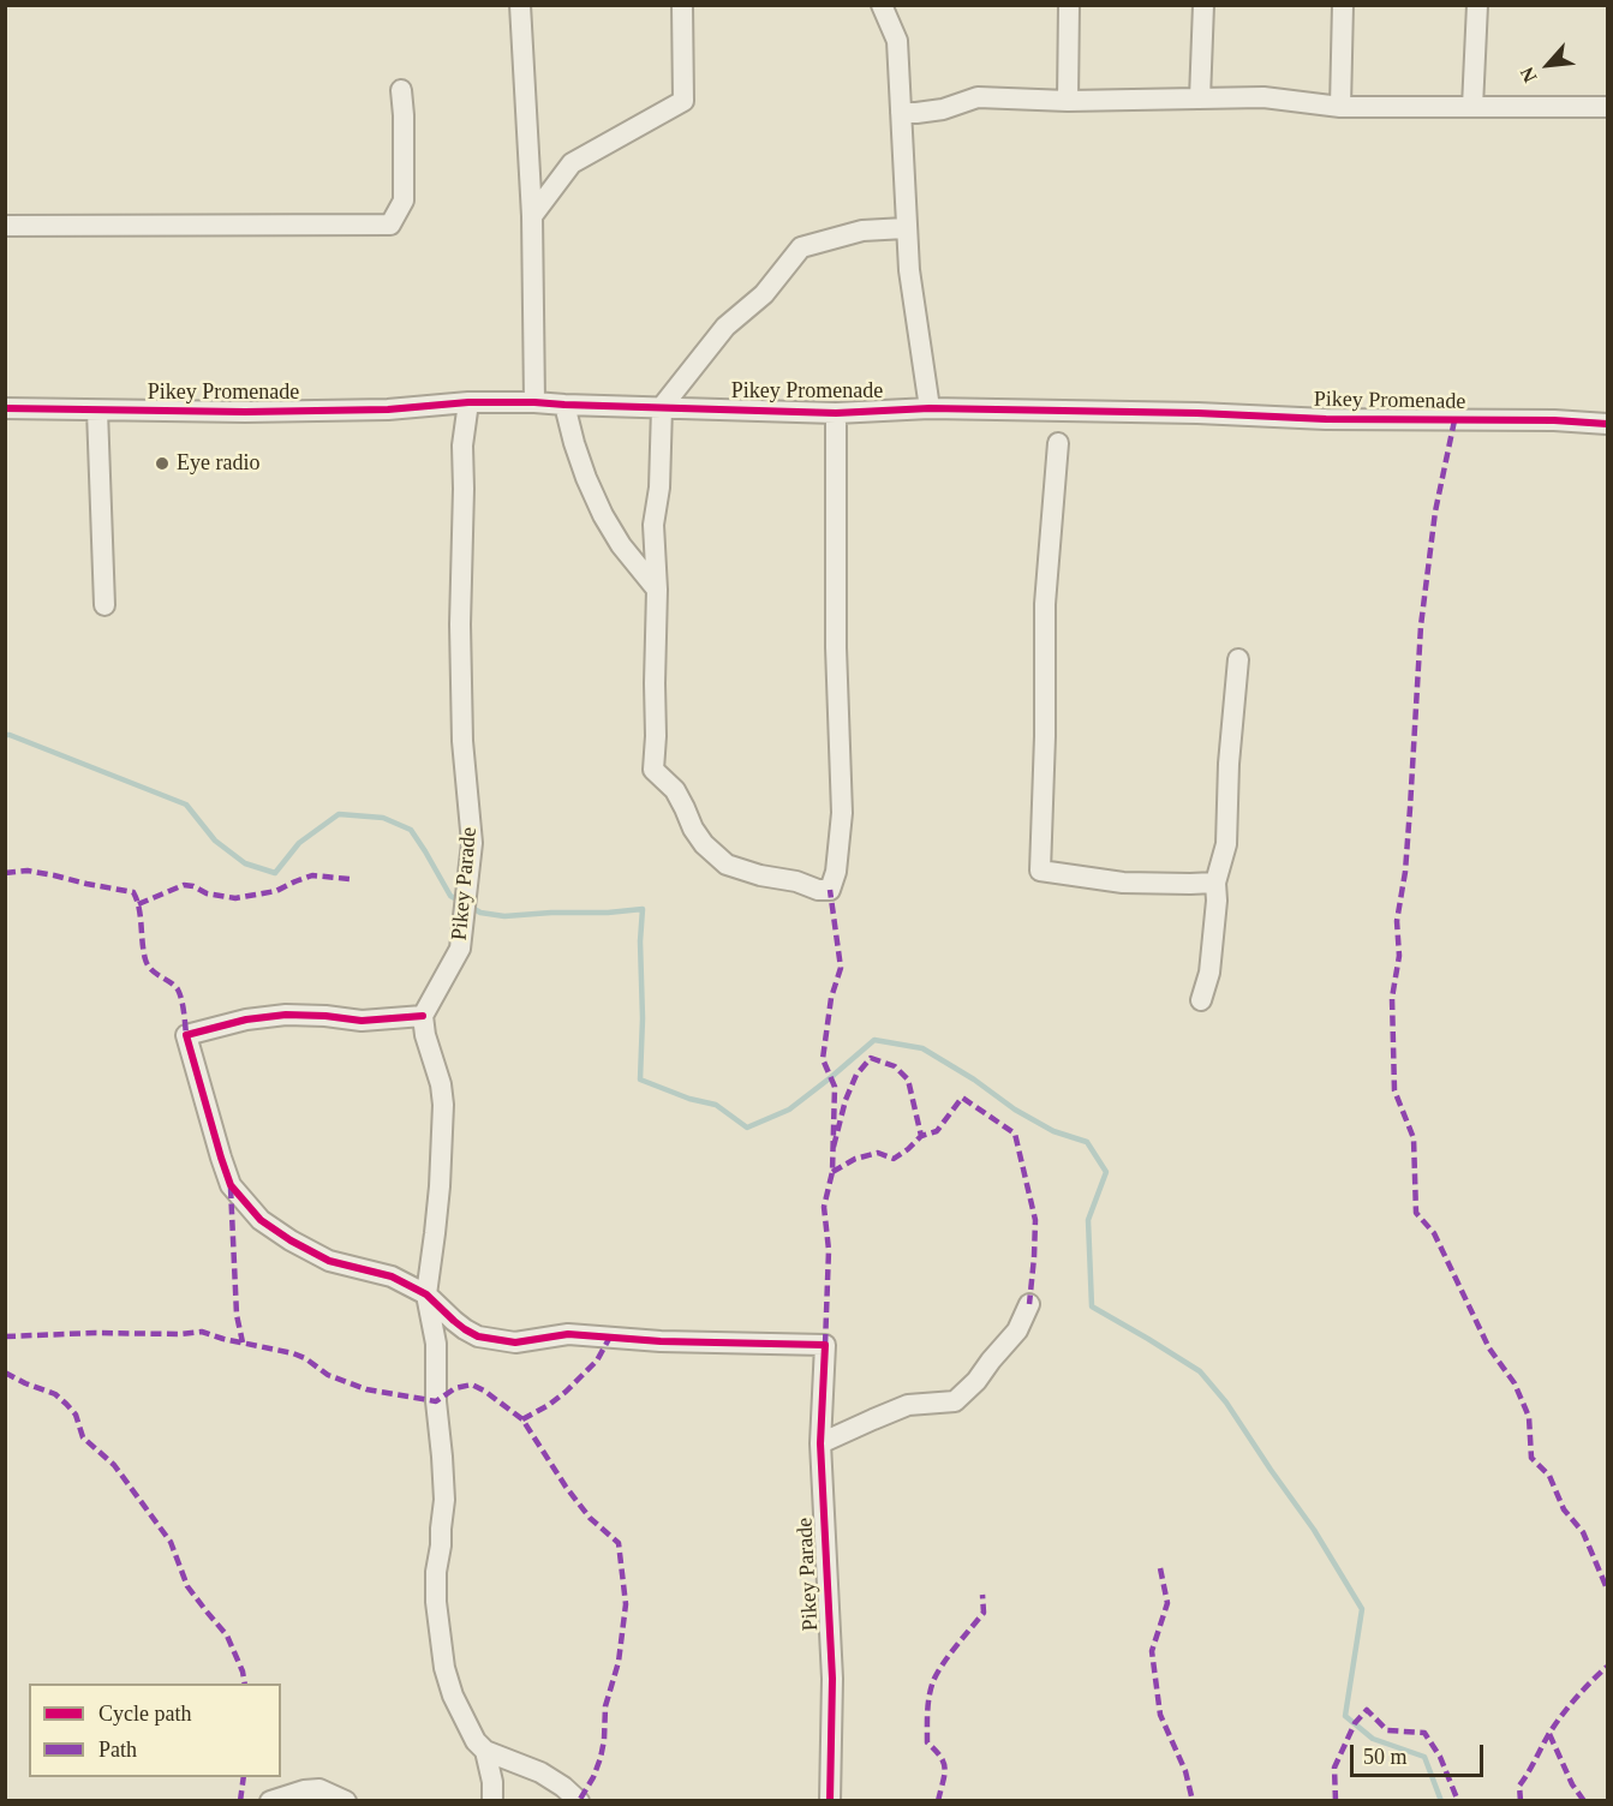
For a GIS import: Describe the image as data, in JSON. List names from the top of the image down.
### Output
{
  "streets": {
    "street": ["Pikey Promenade", "Pikey Parade"]
  },
  "crossings": [
    ["Pikey Promenade", "Pikey Parade"]
  ],
  "places": ["Eye radio"],
  "legend": ["Cycle path", "Path"],
  "scale_bar": "50 m",
  "north": "bottom left"
}
